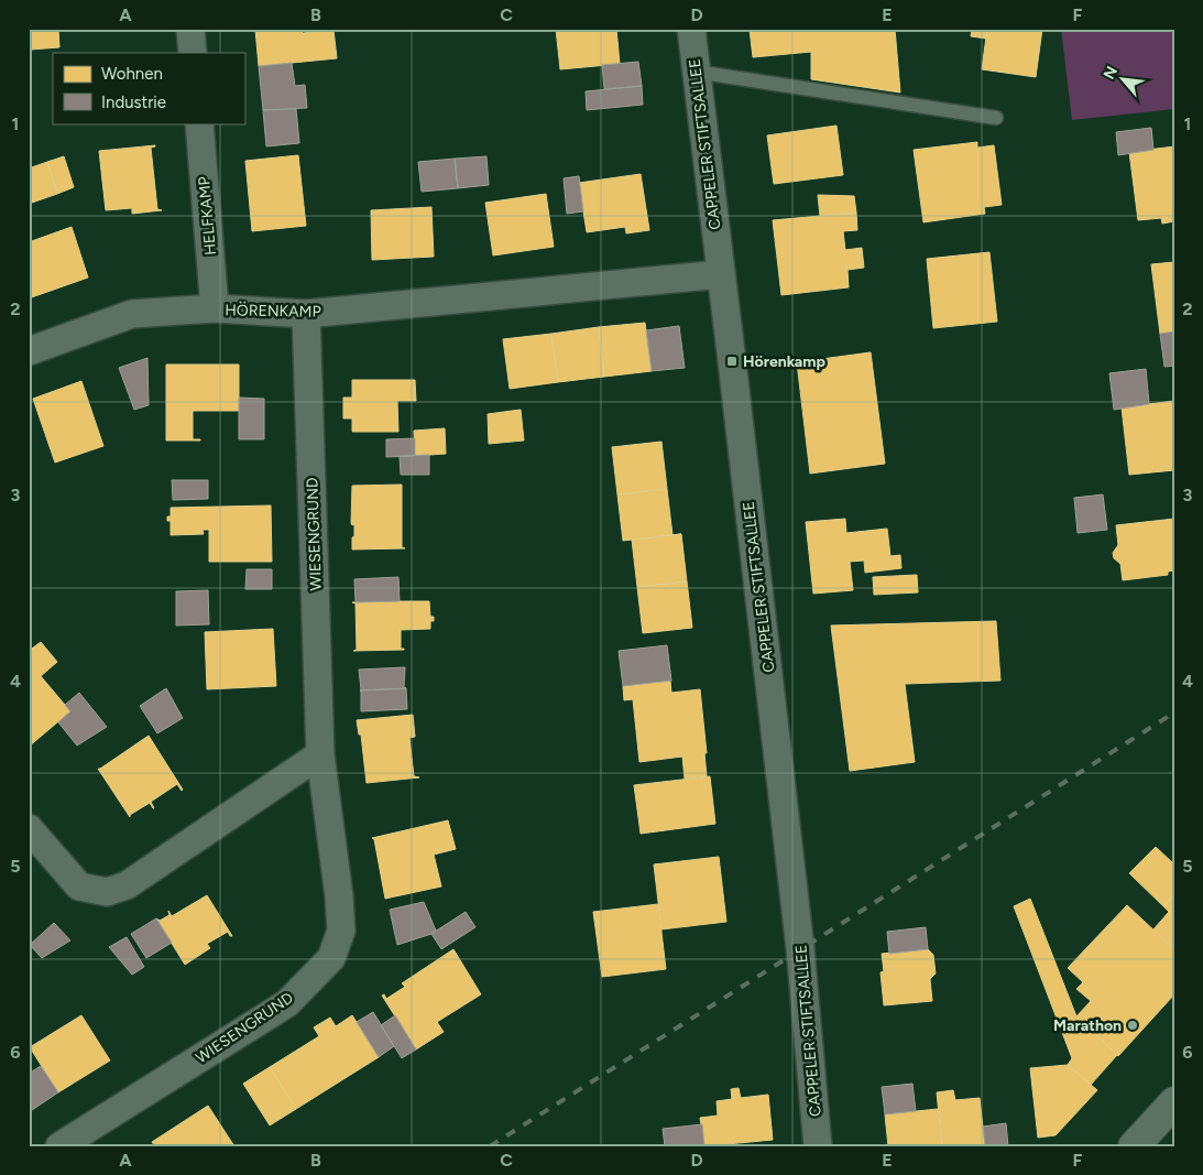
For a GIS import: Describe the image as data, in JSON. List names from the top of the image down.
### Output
{
  "streets": {
    "street": [
      "CAPPELER STIFTSALLEE",
      "HELFKAMP",
      "HÖRENKAMP",
      "WIESENGRUND"
    ]
  },
  "crossings": [
    ["CAPPELER STIFTSALLEE", "HÖRENKAMP"],
    ["HELFKAMP", "HÖRENKAMP"],
    ["HÖRENKAMP", "WIESENGRUND"]
  ],
  "places": {
    "transit": ["Hörenkamp"],
    "other": ["Marathon"]
  },
  "legend": ["Wohnen", "Industrie"],
  "north": "top left",
  "grid": {
    "columns": [
      "A",
      "B",
      "C",
      "D",
      "E",
      "F"
    ],
    "rows": [
      "1",
      "2",
      "3",
      "4",
      "5",
      "6"
    ]
  }
}
